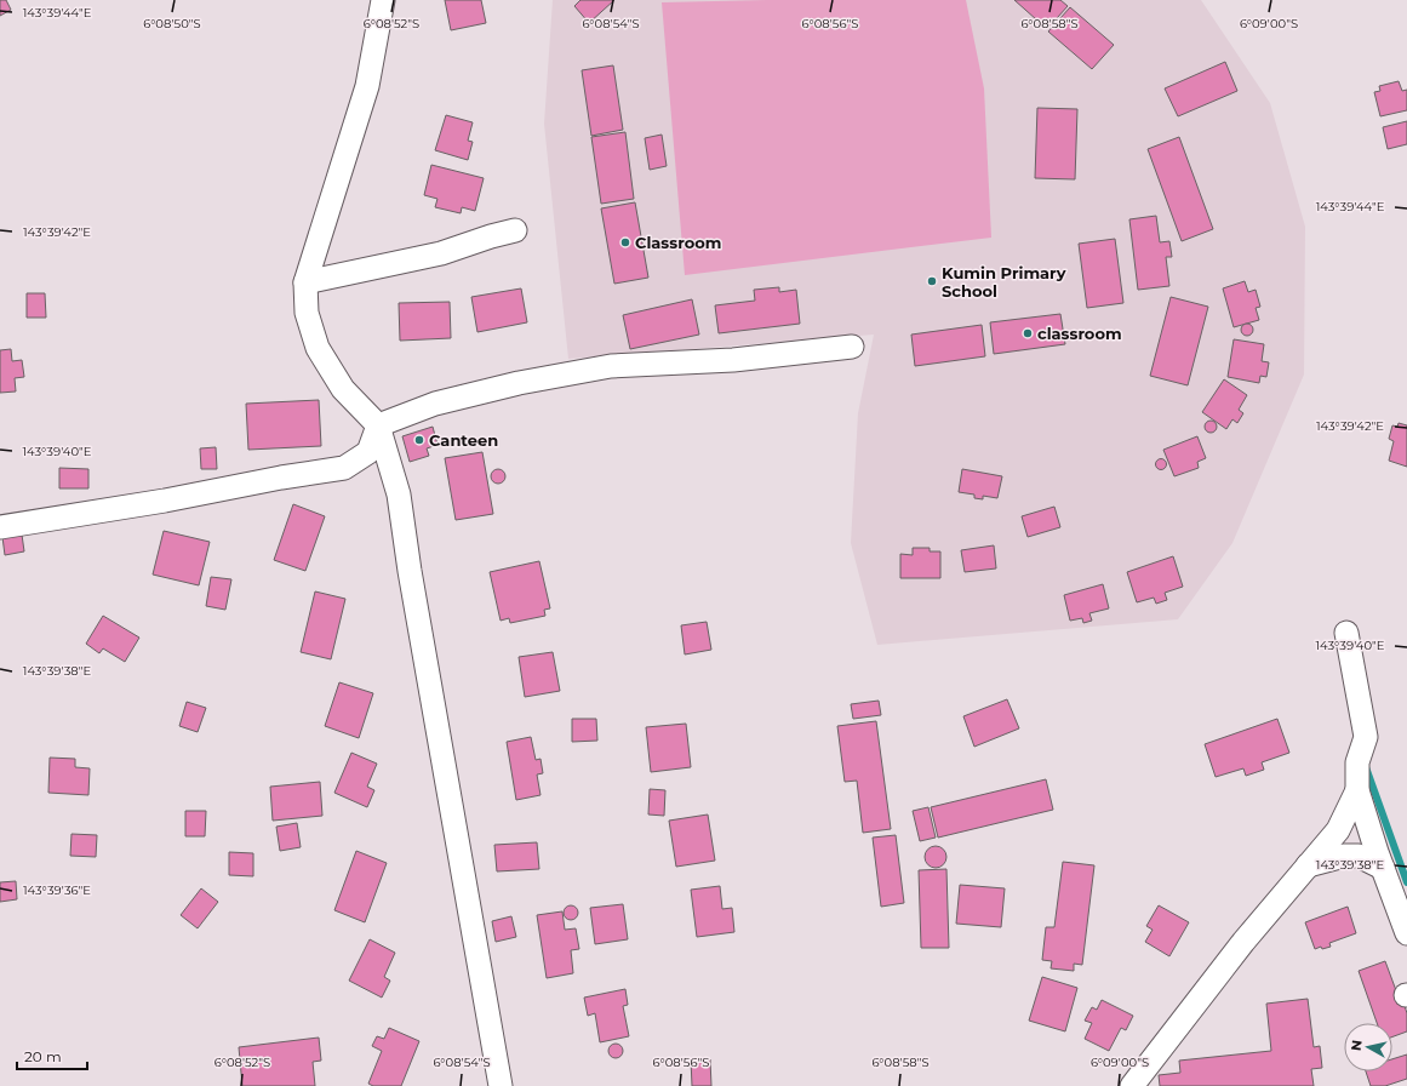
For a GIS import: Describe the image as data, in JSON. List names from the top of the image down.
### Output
{
  "places": [
    "Classroom",
    "Kumin Primary School",
    "classroom",
    "Canteen"
  ],
  "scale_bar": "20 m",
  "north": "left",
  "coordinates": [
    "143°39'44\"E",
    "6°08'50\"S",
    "6°08'52\"S",
    "6°08'54\"S",
    "6°08'56\"S",
    "6°08'58\"S",
    "6°09'00\"S",
    "143°39'42\"E",
    "143°39'40\"E",
    "143°39'38\"E",
    "143°39'36\"E"
  ]
}
